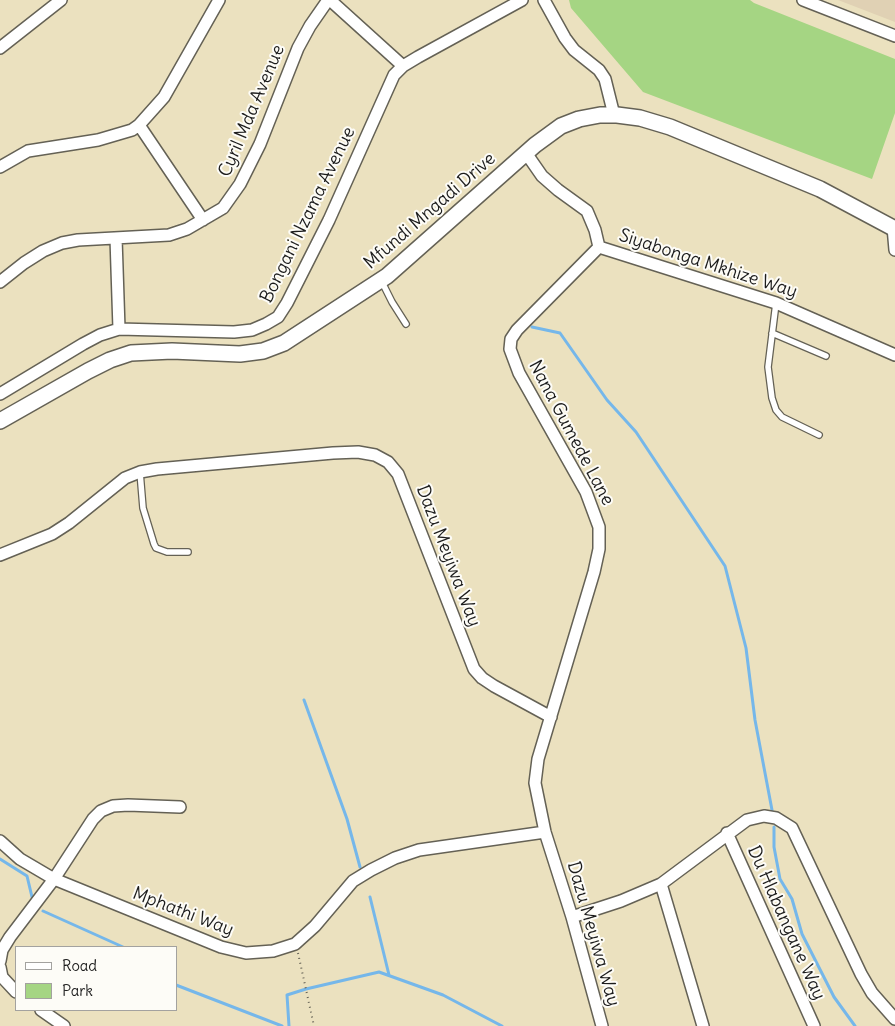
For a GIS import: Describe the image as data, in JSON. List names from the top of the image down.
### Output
{
  "streets": {
    "street": [
      "Cyril Mda Avenue",
      "Mfundi Mngadi Drive",
      "Bongani Nzama Avenue",
      "Siyabonga Mkhize Way",
      "Nana Gumede Lane",
      "Dazu Meyiwa Way",
      "Mphathi Way",
      "Du Hlabangane Way"
    ]
  },
  "crossings": [
    ["Cyril Mda Avenue", "Bongani Nzama Avenue"],
    ["Siyabonga Mkhize Way", "Nana Gumede Lane"],
    ["Nana Gumede Lane", "Dazu Meyiwa Way"],
    ["Dazu Meyiwa Way", "Mphathi Way"]
  ],
  "legend": ["Road", "Park"]
}
